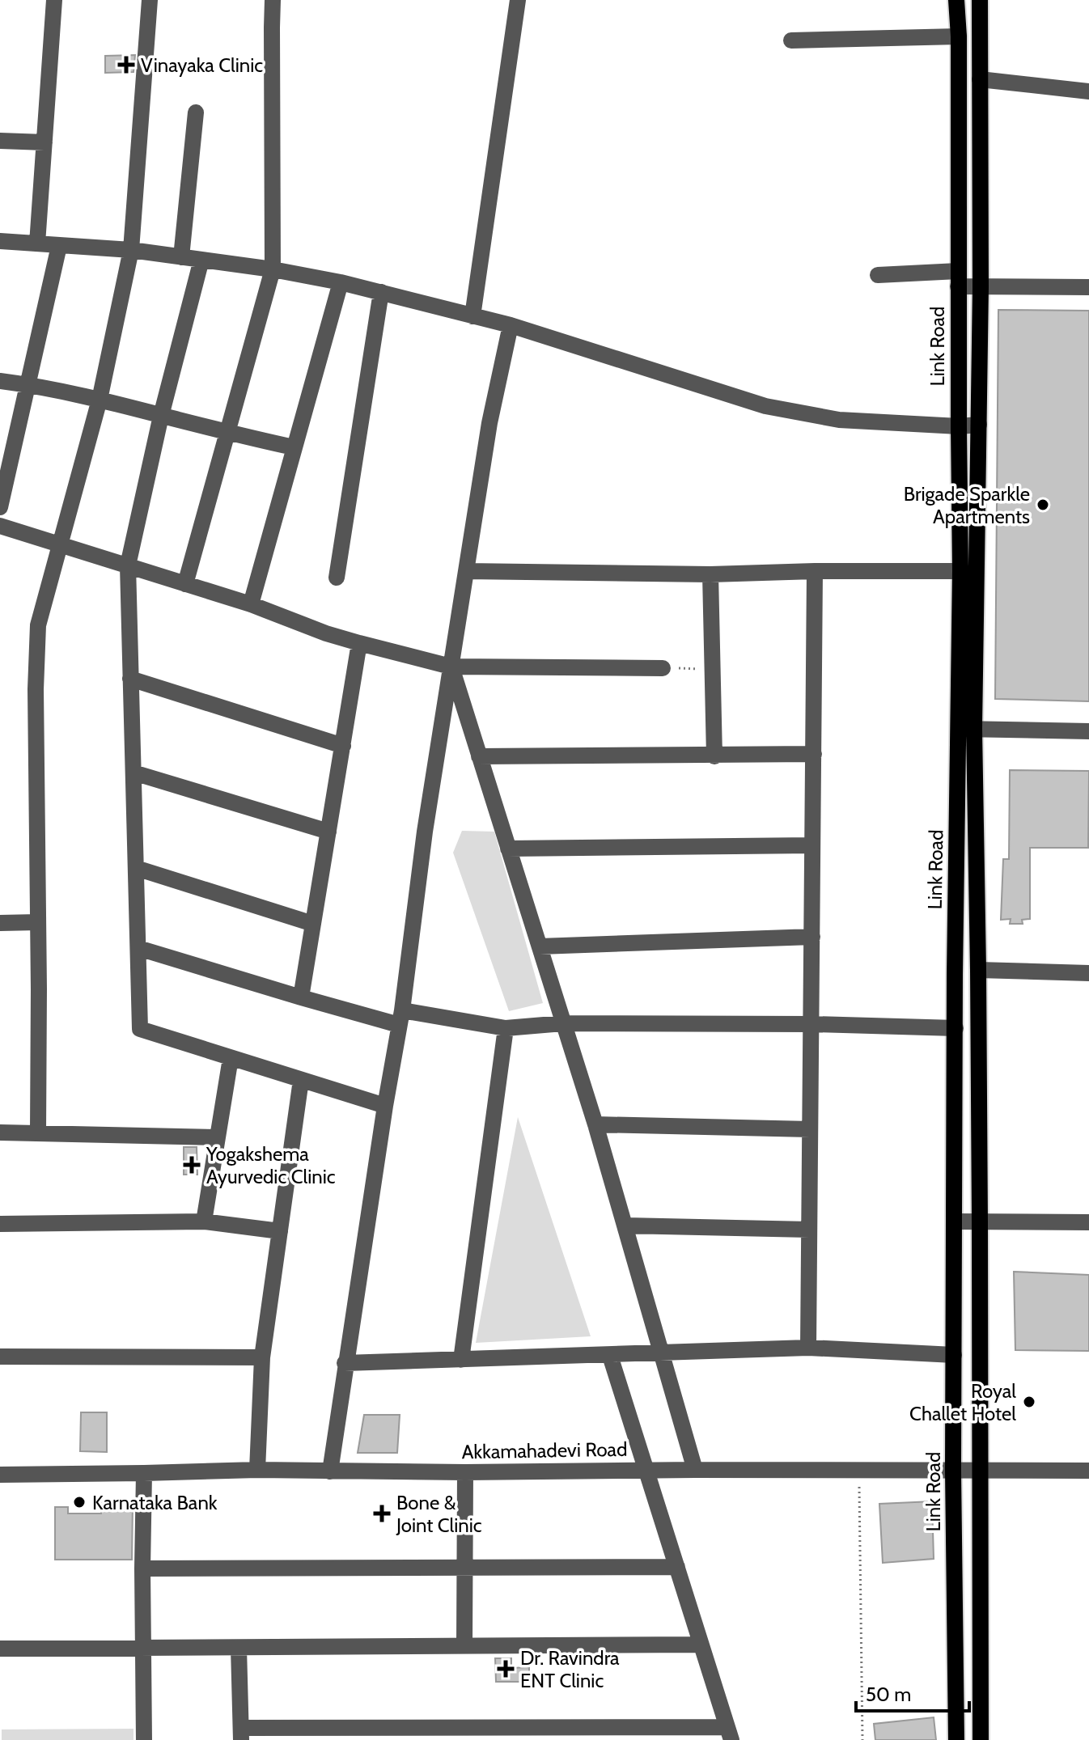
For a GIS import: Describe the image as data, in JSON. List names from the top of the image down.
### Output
{
  "streets": {
    "main road": ["Link Road"],
    "street": ["Akkamahadevi Road"]
  },
  "crossings": [
    ["Link Road", "Akkamahadevi Road"]
  ],
  "places": {
    "health": [
      "Vinayaka Clinic",
      "Yogakshema Ayurvedic Clinic",
      "Bone & Joint Clinic",
      "Dr. Ravindra ENT Clinic"
    ],
    "other": ["Brigade Sparkle Apartments", "Royal Challet Hotel", "Karnataka Bank"]
  },
  "scale_bar": "50 m"
}
